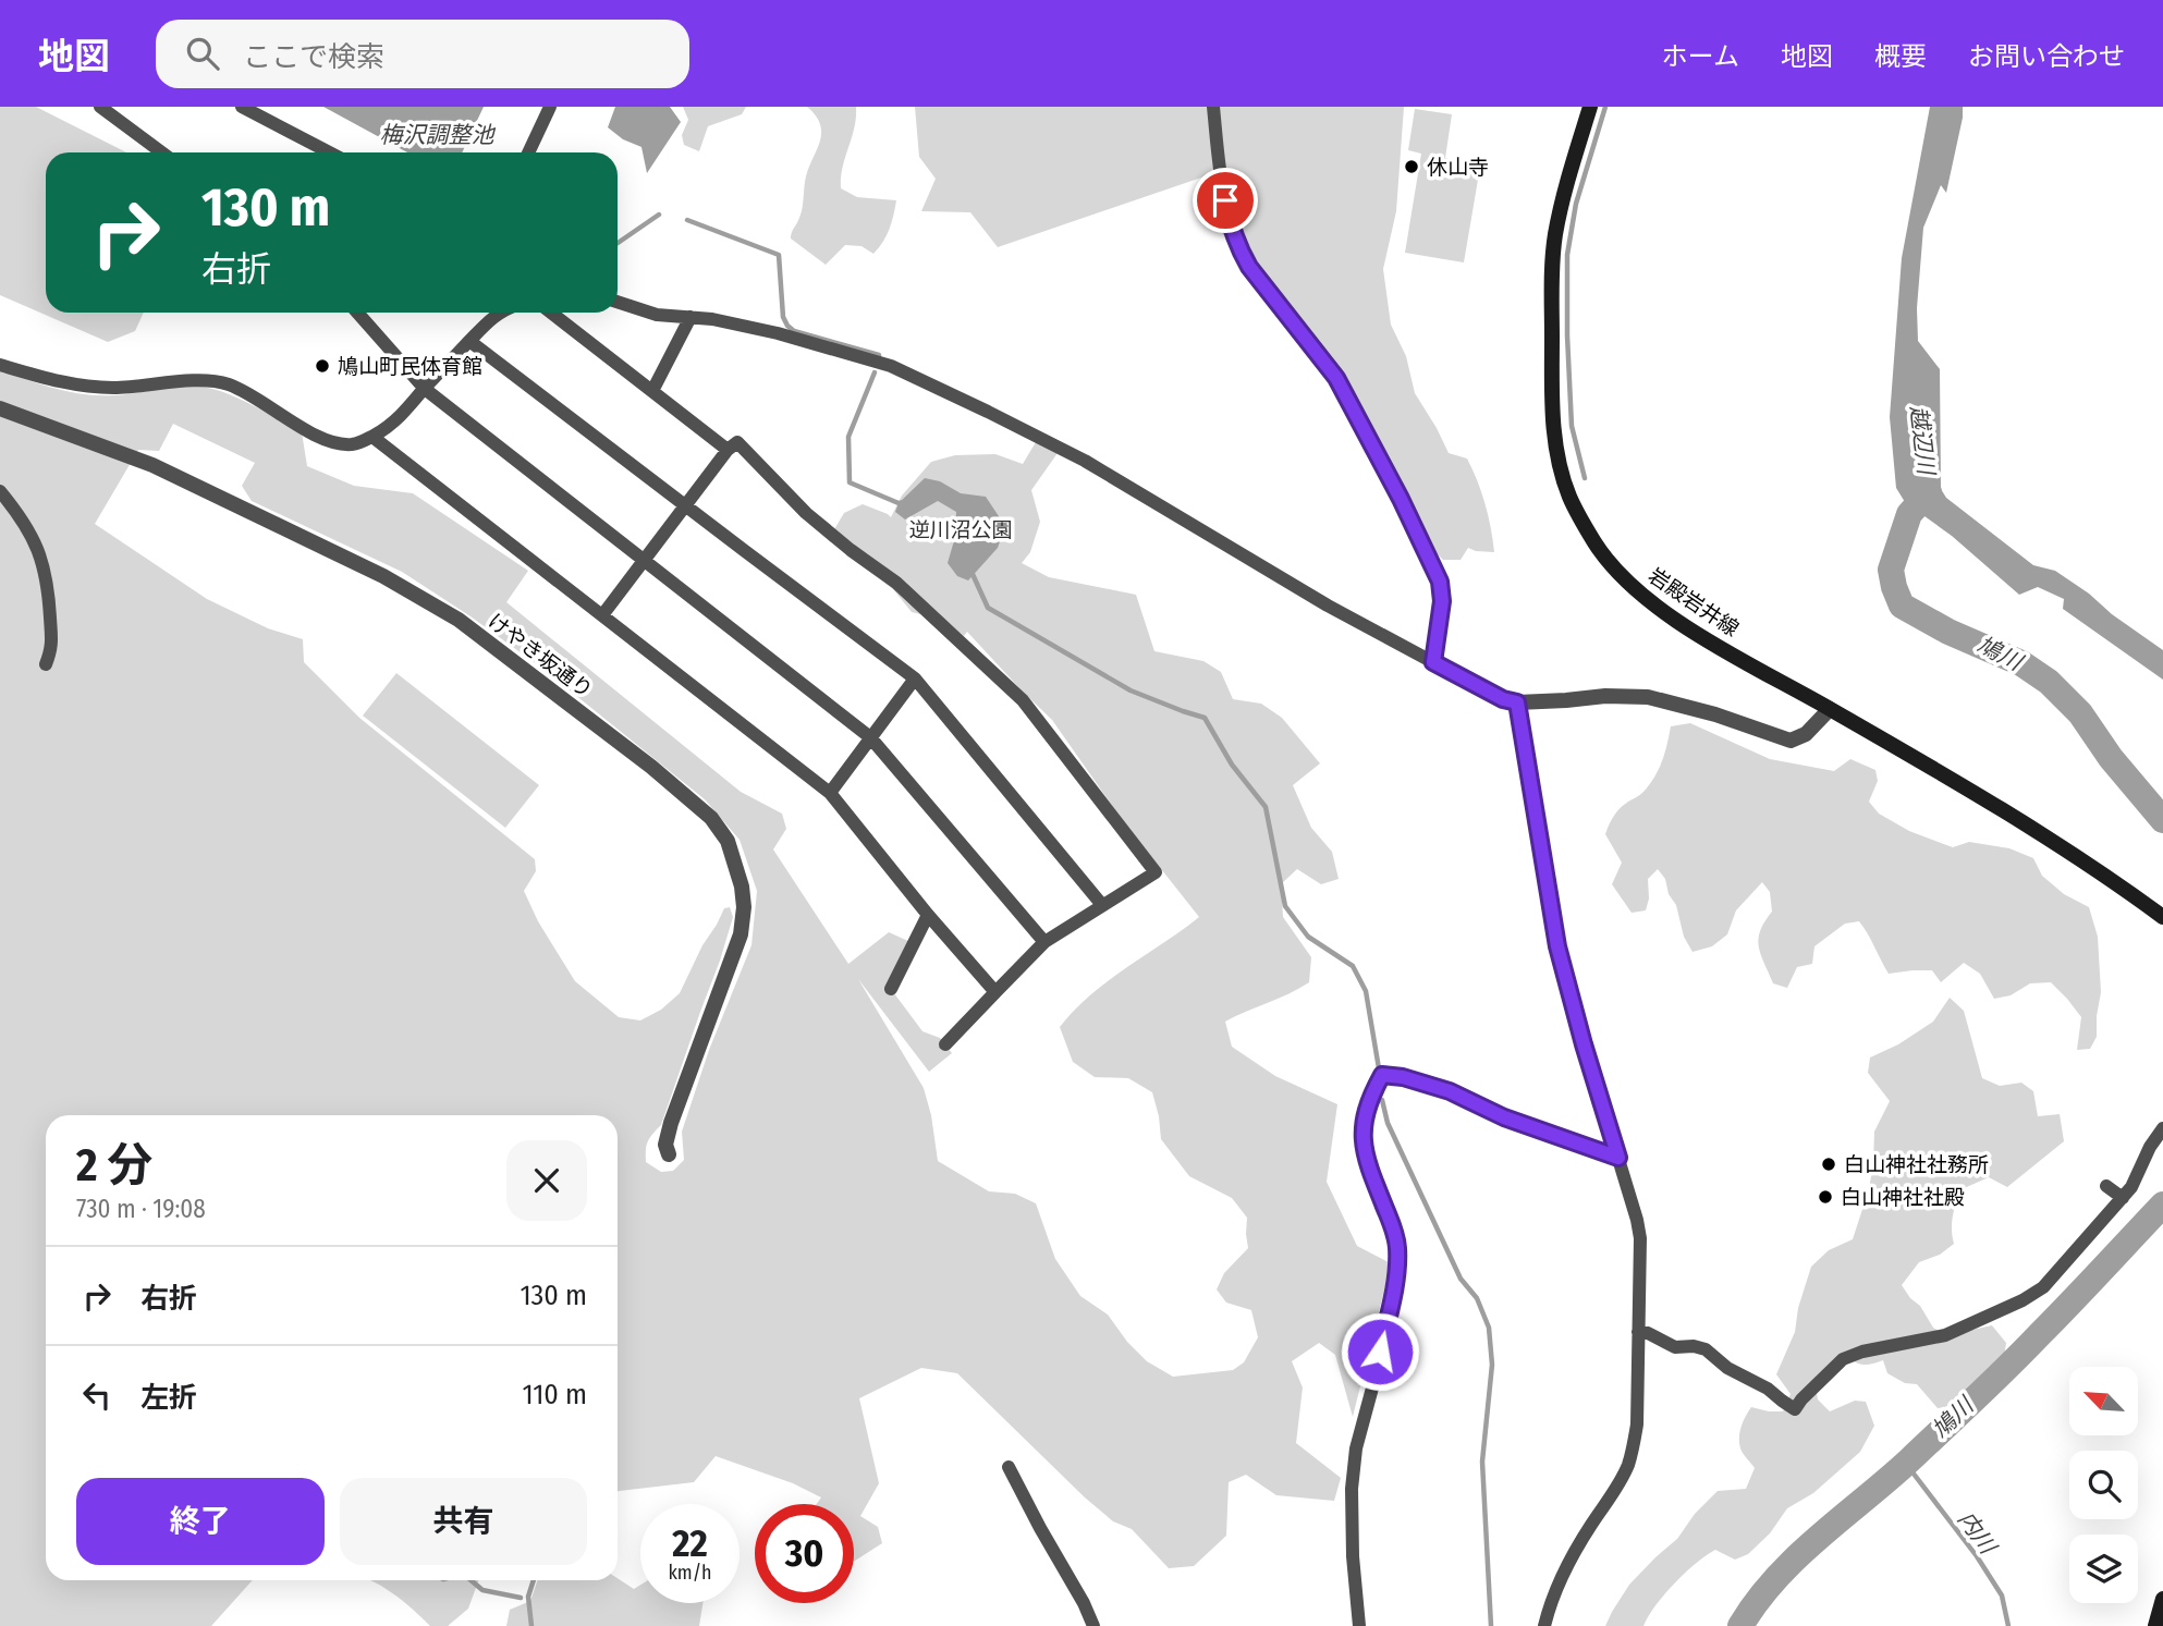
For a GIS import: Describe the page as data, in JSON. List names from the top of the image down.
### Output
{
  "streets": {
    "main road": ["岩殿岩井線"],
    "street": ["けやき坂通り"]
  },
  "water": [
    "梅沢調整池",
    "越辺川",
    "鳩川",
    "内川"
  ],
  "parks": ["逆川沼公園"],
  "places": [
    "休山寺",
    "鳩山町民体育館",
    "白山神社社務所",
    "白山神社社殿"
  ],
  "north": "top left",
  "page": {
    "header": "地図",
    "search": "ここで検索",
    "nav": [
      "ホーム",
      "地図",
      "概要",
      "お問い合わせ"
    ],
    "turn": ["130 m", "右折"],
    "heading": ["2 分", "730 m · 19:08"],
    "list": [
      {
        "name": "右折",
        "value": "130 m"
      },
      {
        "name": "左折",
        "value": "110 m"
      }
    ],
    "buttons": ["終了", "共有"],
    "speed": "22 km/h",
    "limit": "30"
  }
}
